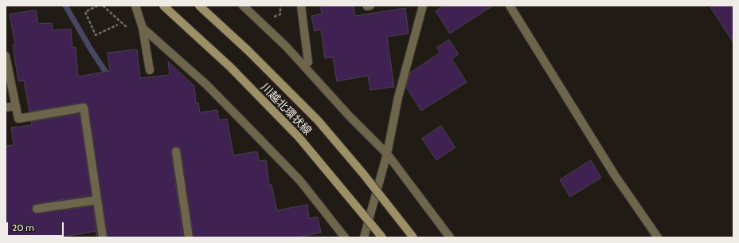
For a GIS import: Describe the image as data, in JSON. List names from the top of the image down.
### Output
{
  "streets": {
    "main road": ["川越北環状線"]
  },
  "scale_bar": "20 m"
}
